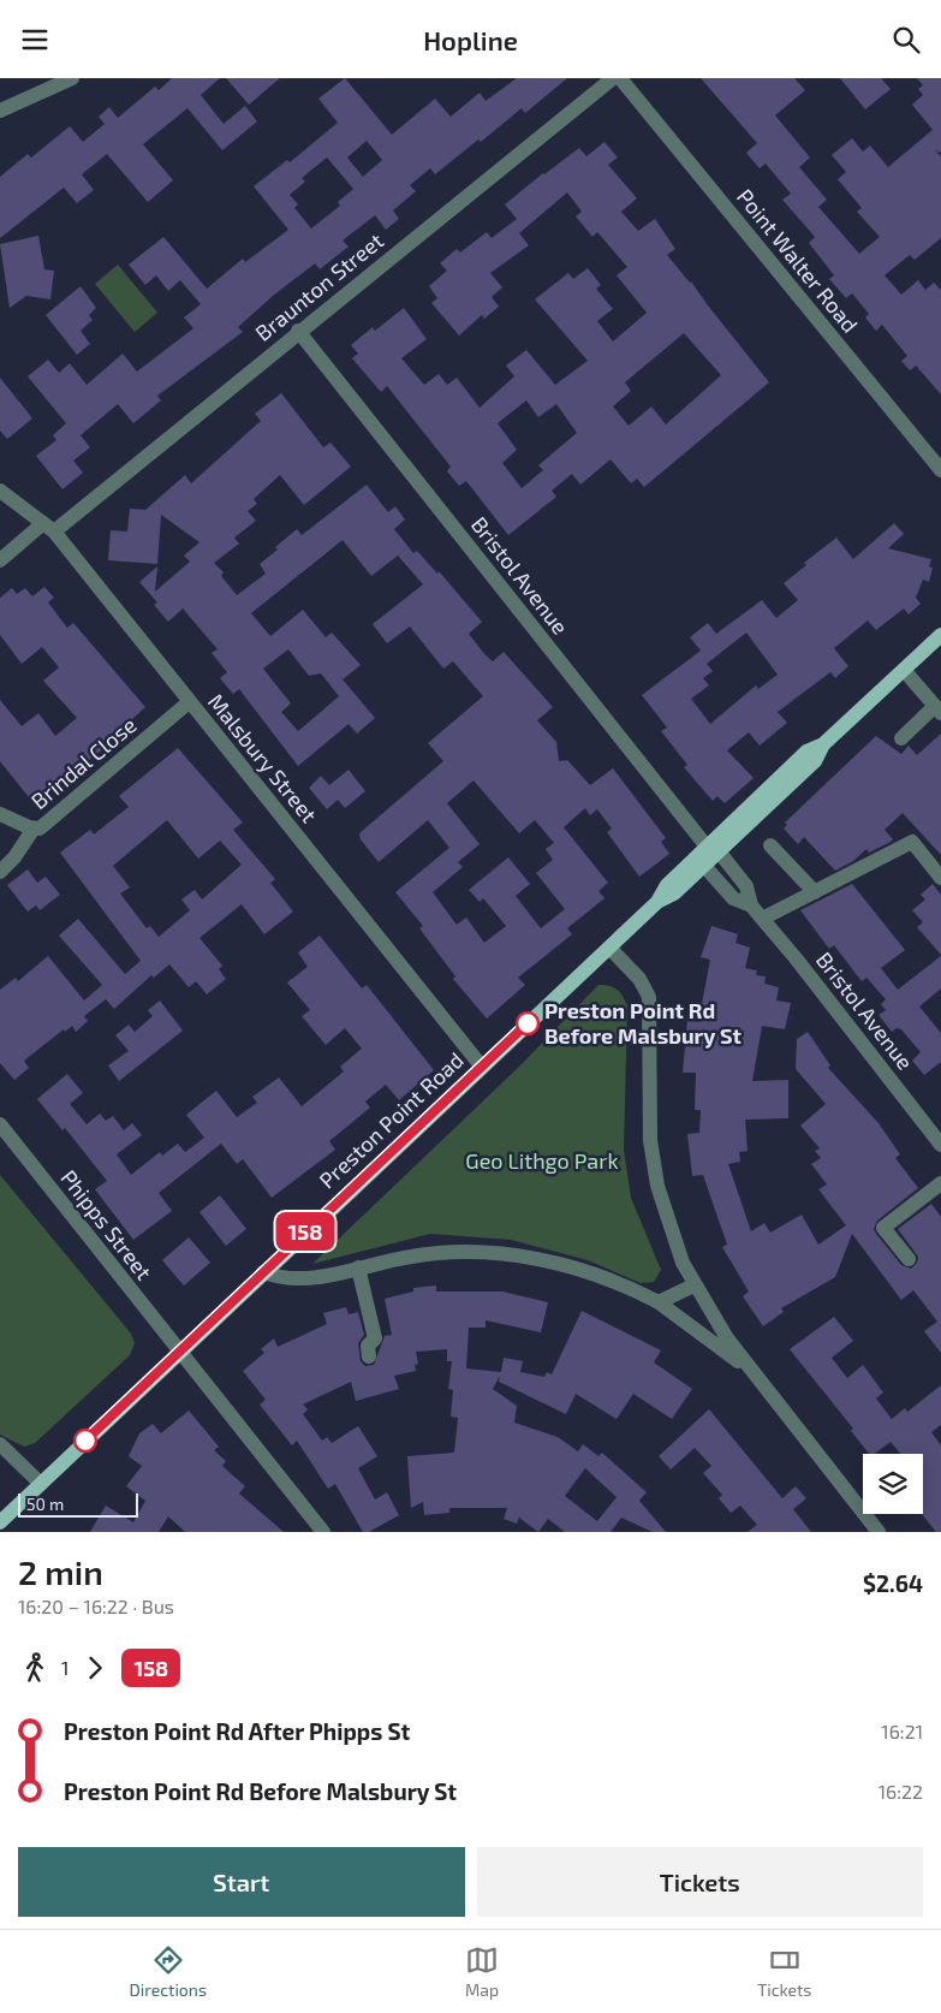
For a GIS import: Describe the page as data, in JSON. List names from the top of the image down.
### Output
{
  "streets": {
    "main road": ["Preston Point Road"],
    "street": [
      "Point Walter Road",
      "Braunton Street",
      "Bristol Avenue",
      "Malsbury Street",
      "Brindal Close",
      "Phipps Street"
    ]
  },
  "crossings": [
    ["Braunton Street", "Bristol Avenue"],
    ["Braunton Street", "Malsbury Street"],
    ["Bristol Avenue", "Preston Point Road"],
    ["Malsbury Street", "Brindal Close"],
    ["Malsbury Street", "Preston Point Road"],
    ["Preston Point Road", "Phipps Street"]
  ],
  "parks": ["Geo Lithgo Park"],
  "places": ["Preston Point Rd Before Malsbury St"],
  "lines": ["bus line 158"],
  "scale_bar": "50 m",
  "page": {
    "header": "Hopline",
    "on_map": "158",
    "scale": "50 m",
    "heading": ["2 min", "16:20 – 16:22 · Bus", "$2.64"],
    "legs": ["1", "158"],
    "list": [
      {
        "name": "Preston Point Rd After Phipps St",
        "value": "16:21"
      },
      {
        "name": "Preston Point Rd Before Malsbury St",
        "value": "16:22"
      }
    ],
    "buttons": ["Start", "Tickets"],
    "tabs": ["Directions", "Map", "Tickets"]
  }
}
